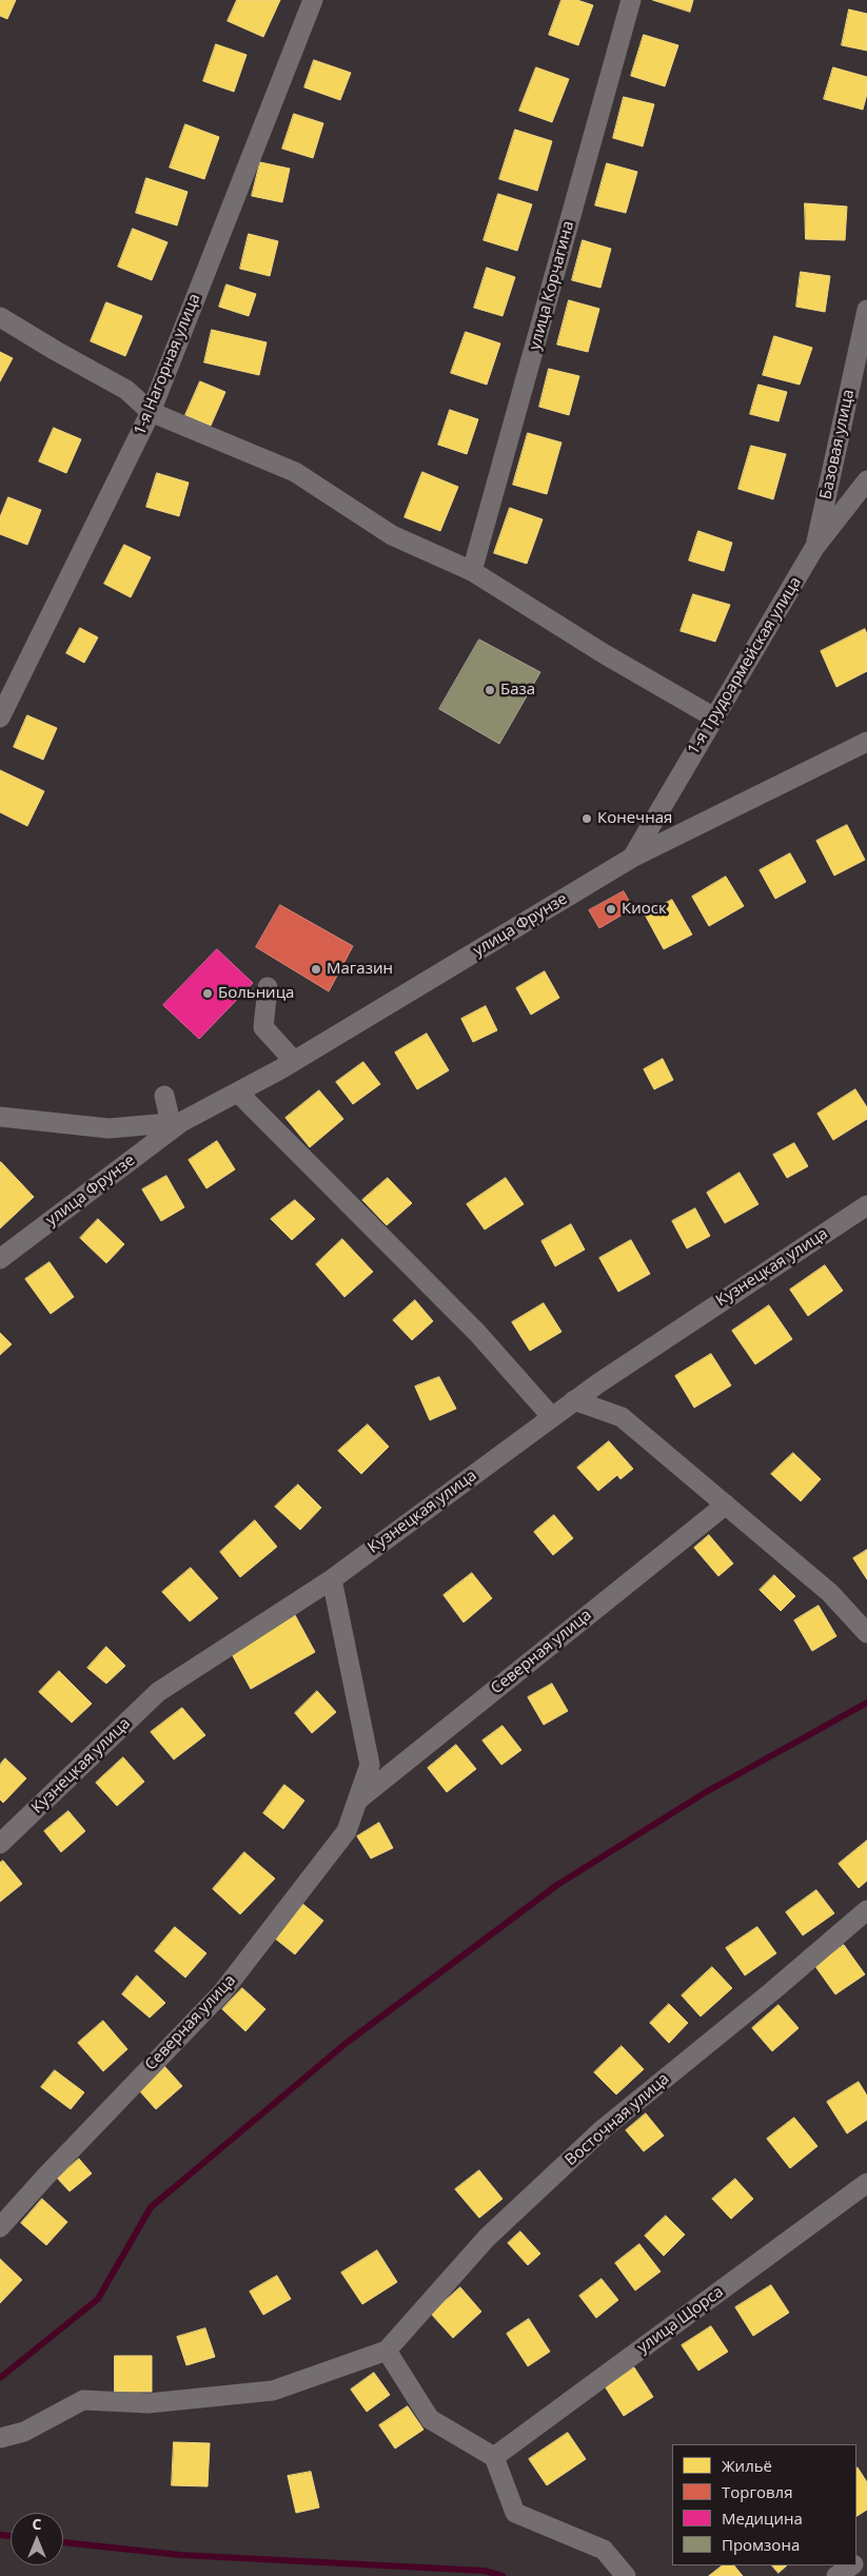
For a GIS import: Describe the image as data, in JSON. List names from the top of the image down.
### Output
{
  "streets": {
    "street": [
      "улица Корчагина",
      "1-я Нагорная улица",
      "Базовая улица",
      "1-я Трудоармейская улица",
      "улица Фрунзе",
      "Кузнецкая улица",
      "Северная улица",
      "Восточная улица",
      "улица Щорса"
    ]
  },
  "crossings": [
    ["Базовая улица", "1-я Трудоармейская улица"],
    ["1-я Трудоармейская улица", "улица Фрунзе"],
    ["Кузнецкая улица", "Северная улица"]
  ],
  "places": [
    "База",
    "Конечная",
    "Киоск",
    "Магазин",
    "Больница"
  ],
  "legend": [
    "Жильё",
    "Торговля",
    "Медицина",
    "Промзона"
  ],
  "north": "top"
}
